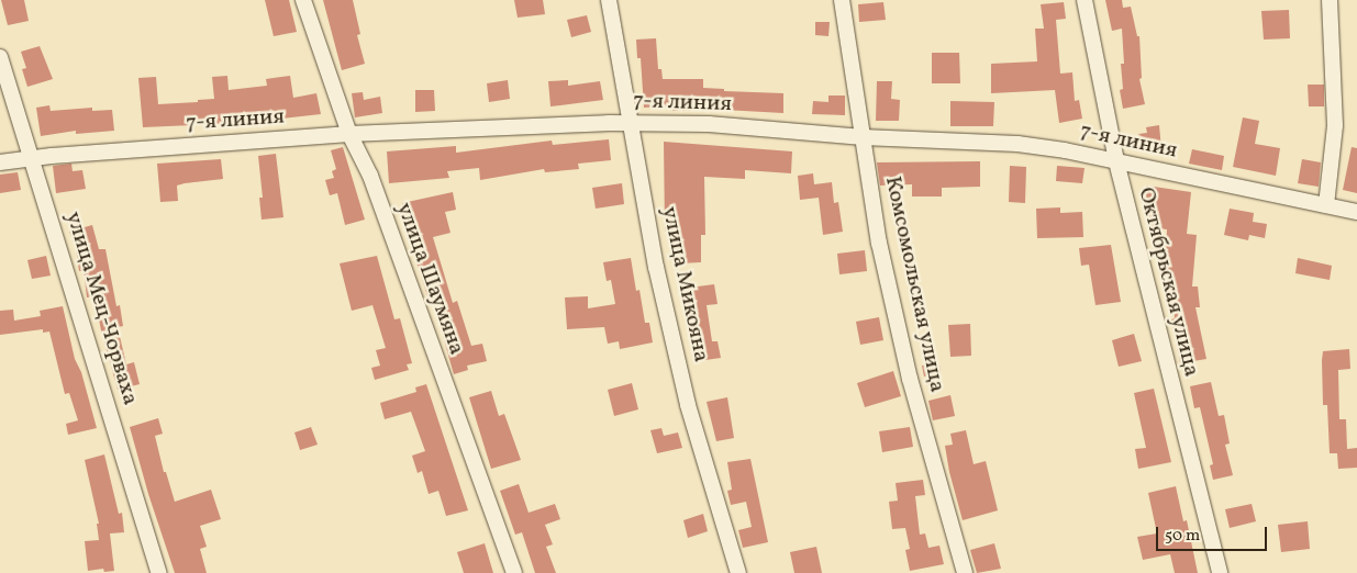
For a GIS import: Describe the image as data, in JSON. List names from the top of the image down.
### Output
{
  "streets": {
    "street": [
      "7-я линия",
      "улица Шаумяна",
      "Октябрьская улица",
      "улица Микояна",
      "Комсомольская улица",
      "улица Мец-Чорваха"
    ]
  },
  "crossings": [
    ["7-я линия", "улица Шаумяна"],
    ["7-я линия", "Октябрьская улица"],
    ["7-я линия", "улица Микояна"],
    ["7-я линия", "Комсомольская улица"],
    ["7-я линия", "улица Мец-Чорваха"]
  ],
  "scale_bar": "50 m"
}
